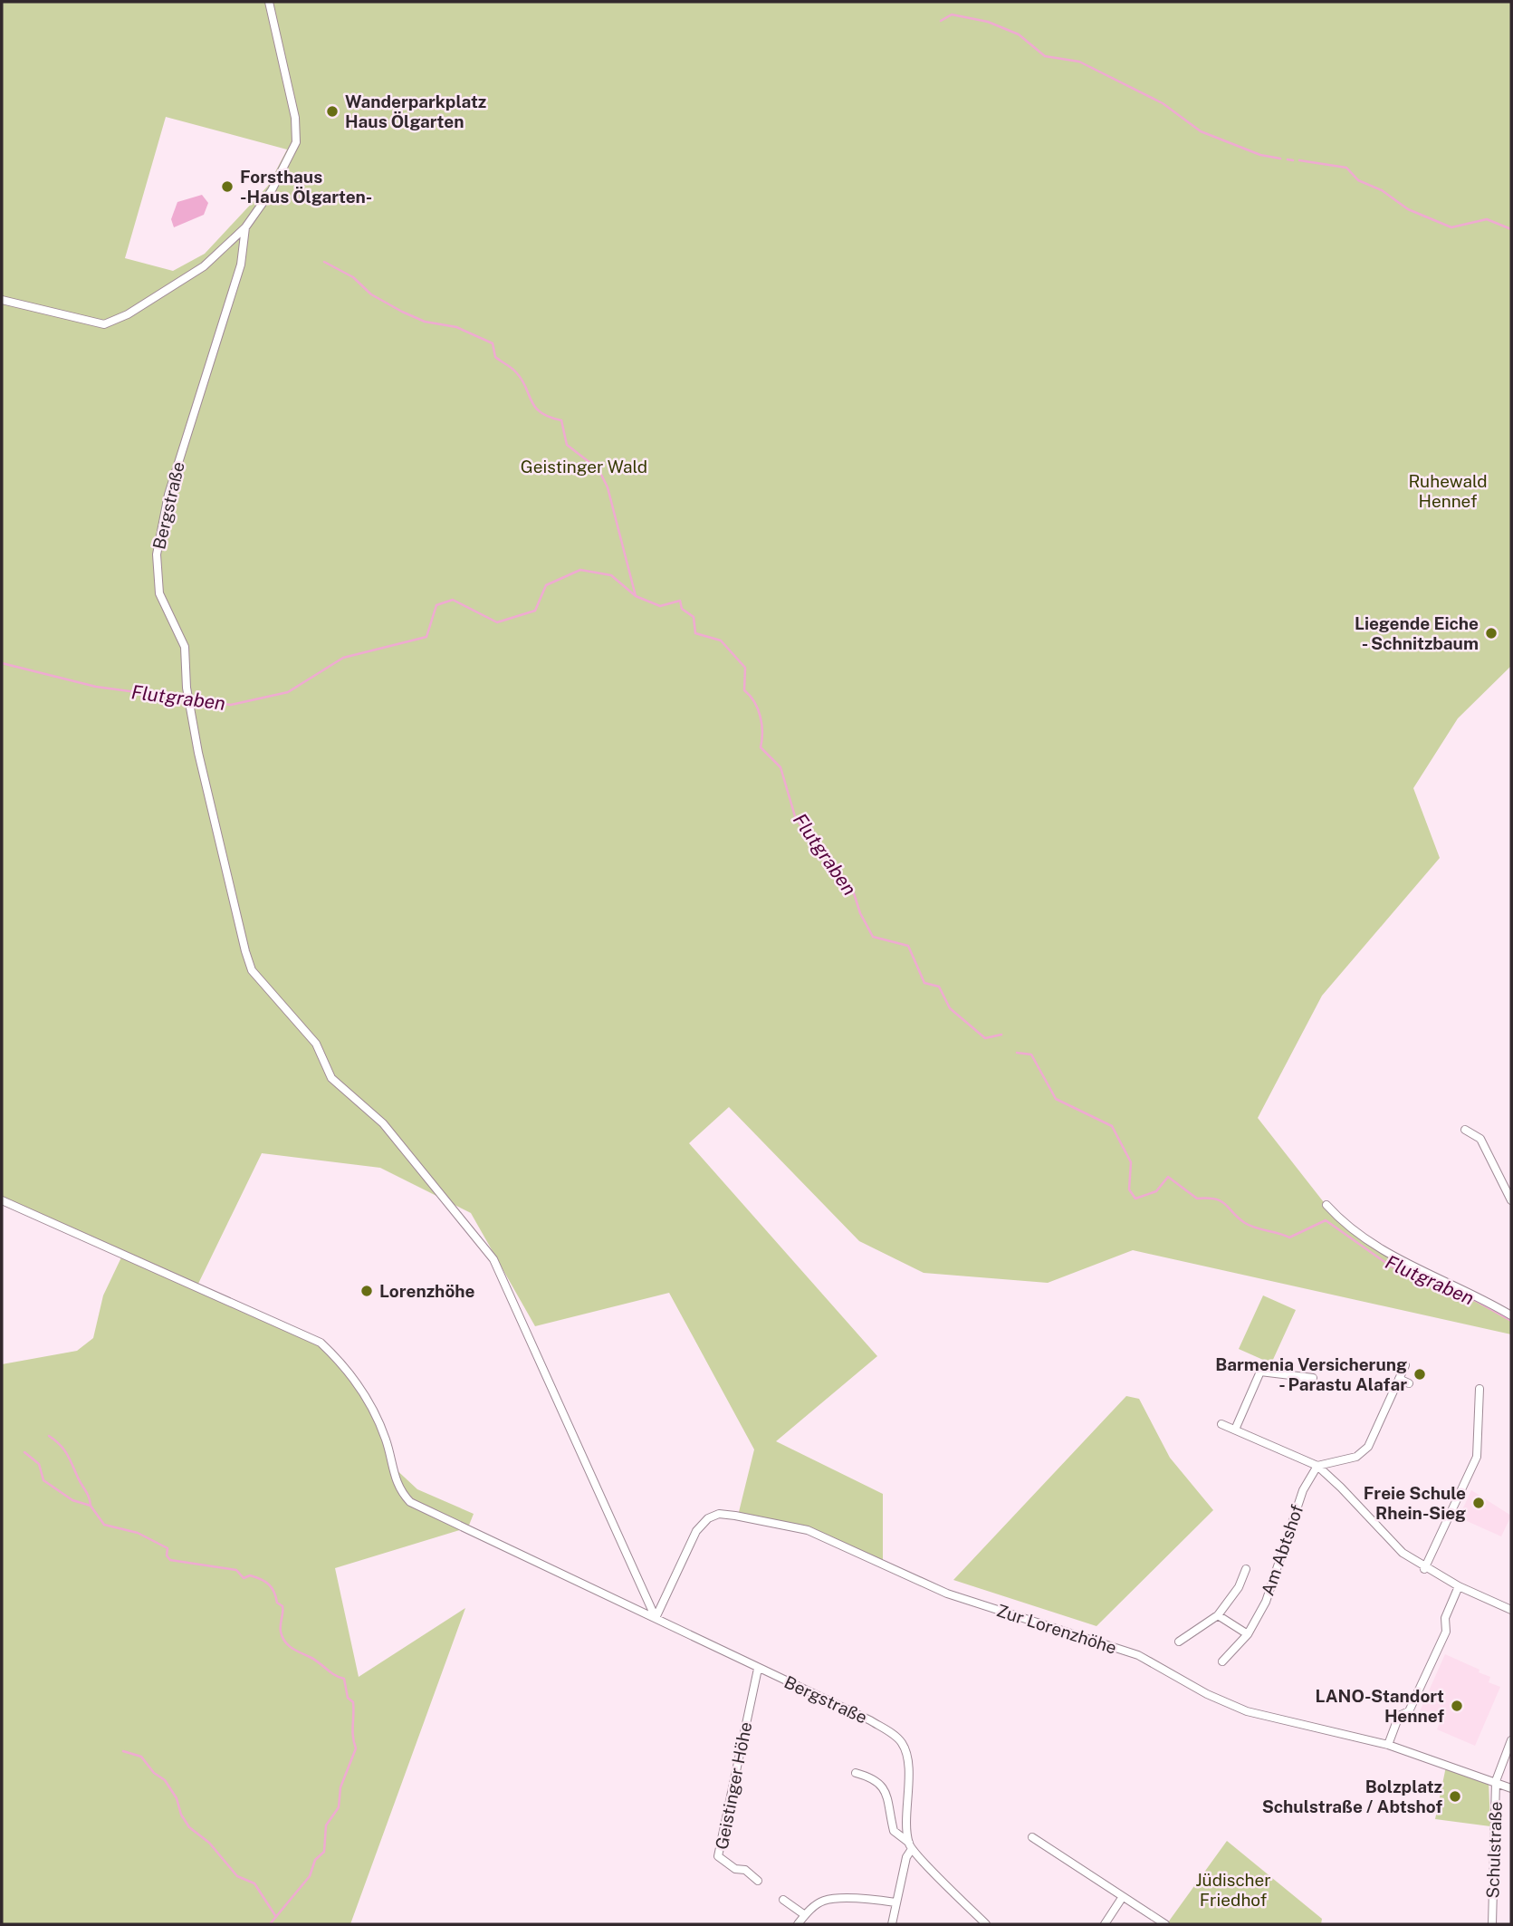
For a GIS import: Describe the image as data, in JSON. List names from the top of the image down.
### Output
{
  "streets": {
    "street": [
      "Bergstraße",
      "Am Abtshof",
      "Zur Lorenzhöhe",
      "Geistinger Höhe",
      "Schulstraße"
    ]
  },
  "crossings": [
    ["Bergstraße", "Zur Lorenzhöhe"],
    ["Bergstraße", "Geistinger Höhe"],
    ["Zur Lorenzhöhe", "Schulstraße"]
  ],
  "water": ["Flutgraben"],
  "parks": ["Geistinger Wald", "Ruhewald Hennef", "Jüdischer Friedhof"],
  "places": [
    "Wanderparkplatz Haus Ölgarten",
    "Forsthaus -Haus Ölgarten-",
    "Liegende Eiche - Schnitzbaum",
    "Lorenzhöhe",
    "Barmenia Versicherung - Parastu Alafar",
    "Freie Schule Rhein-Sieg",
    "LANO-Standort Hennef",
    "Bolzplatz Schulstraße / Abtshof"
  ]
}
